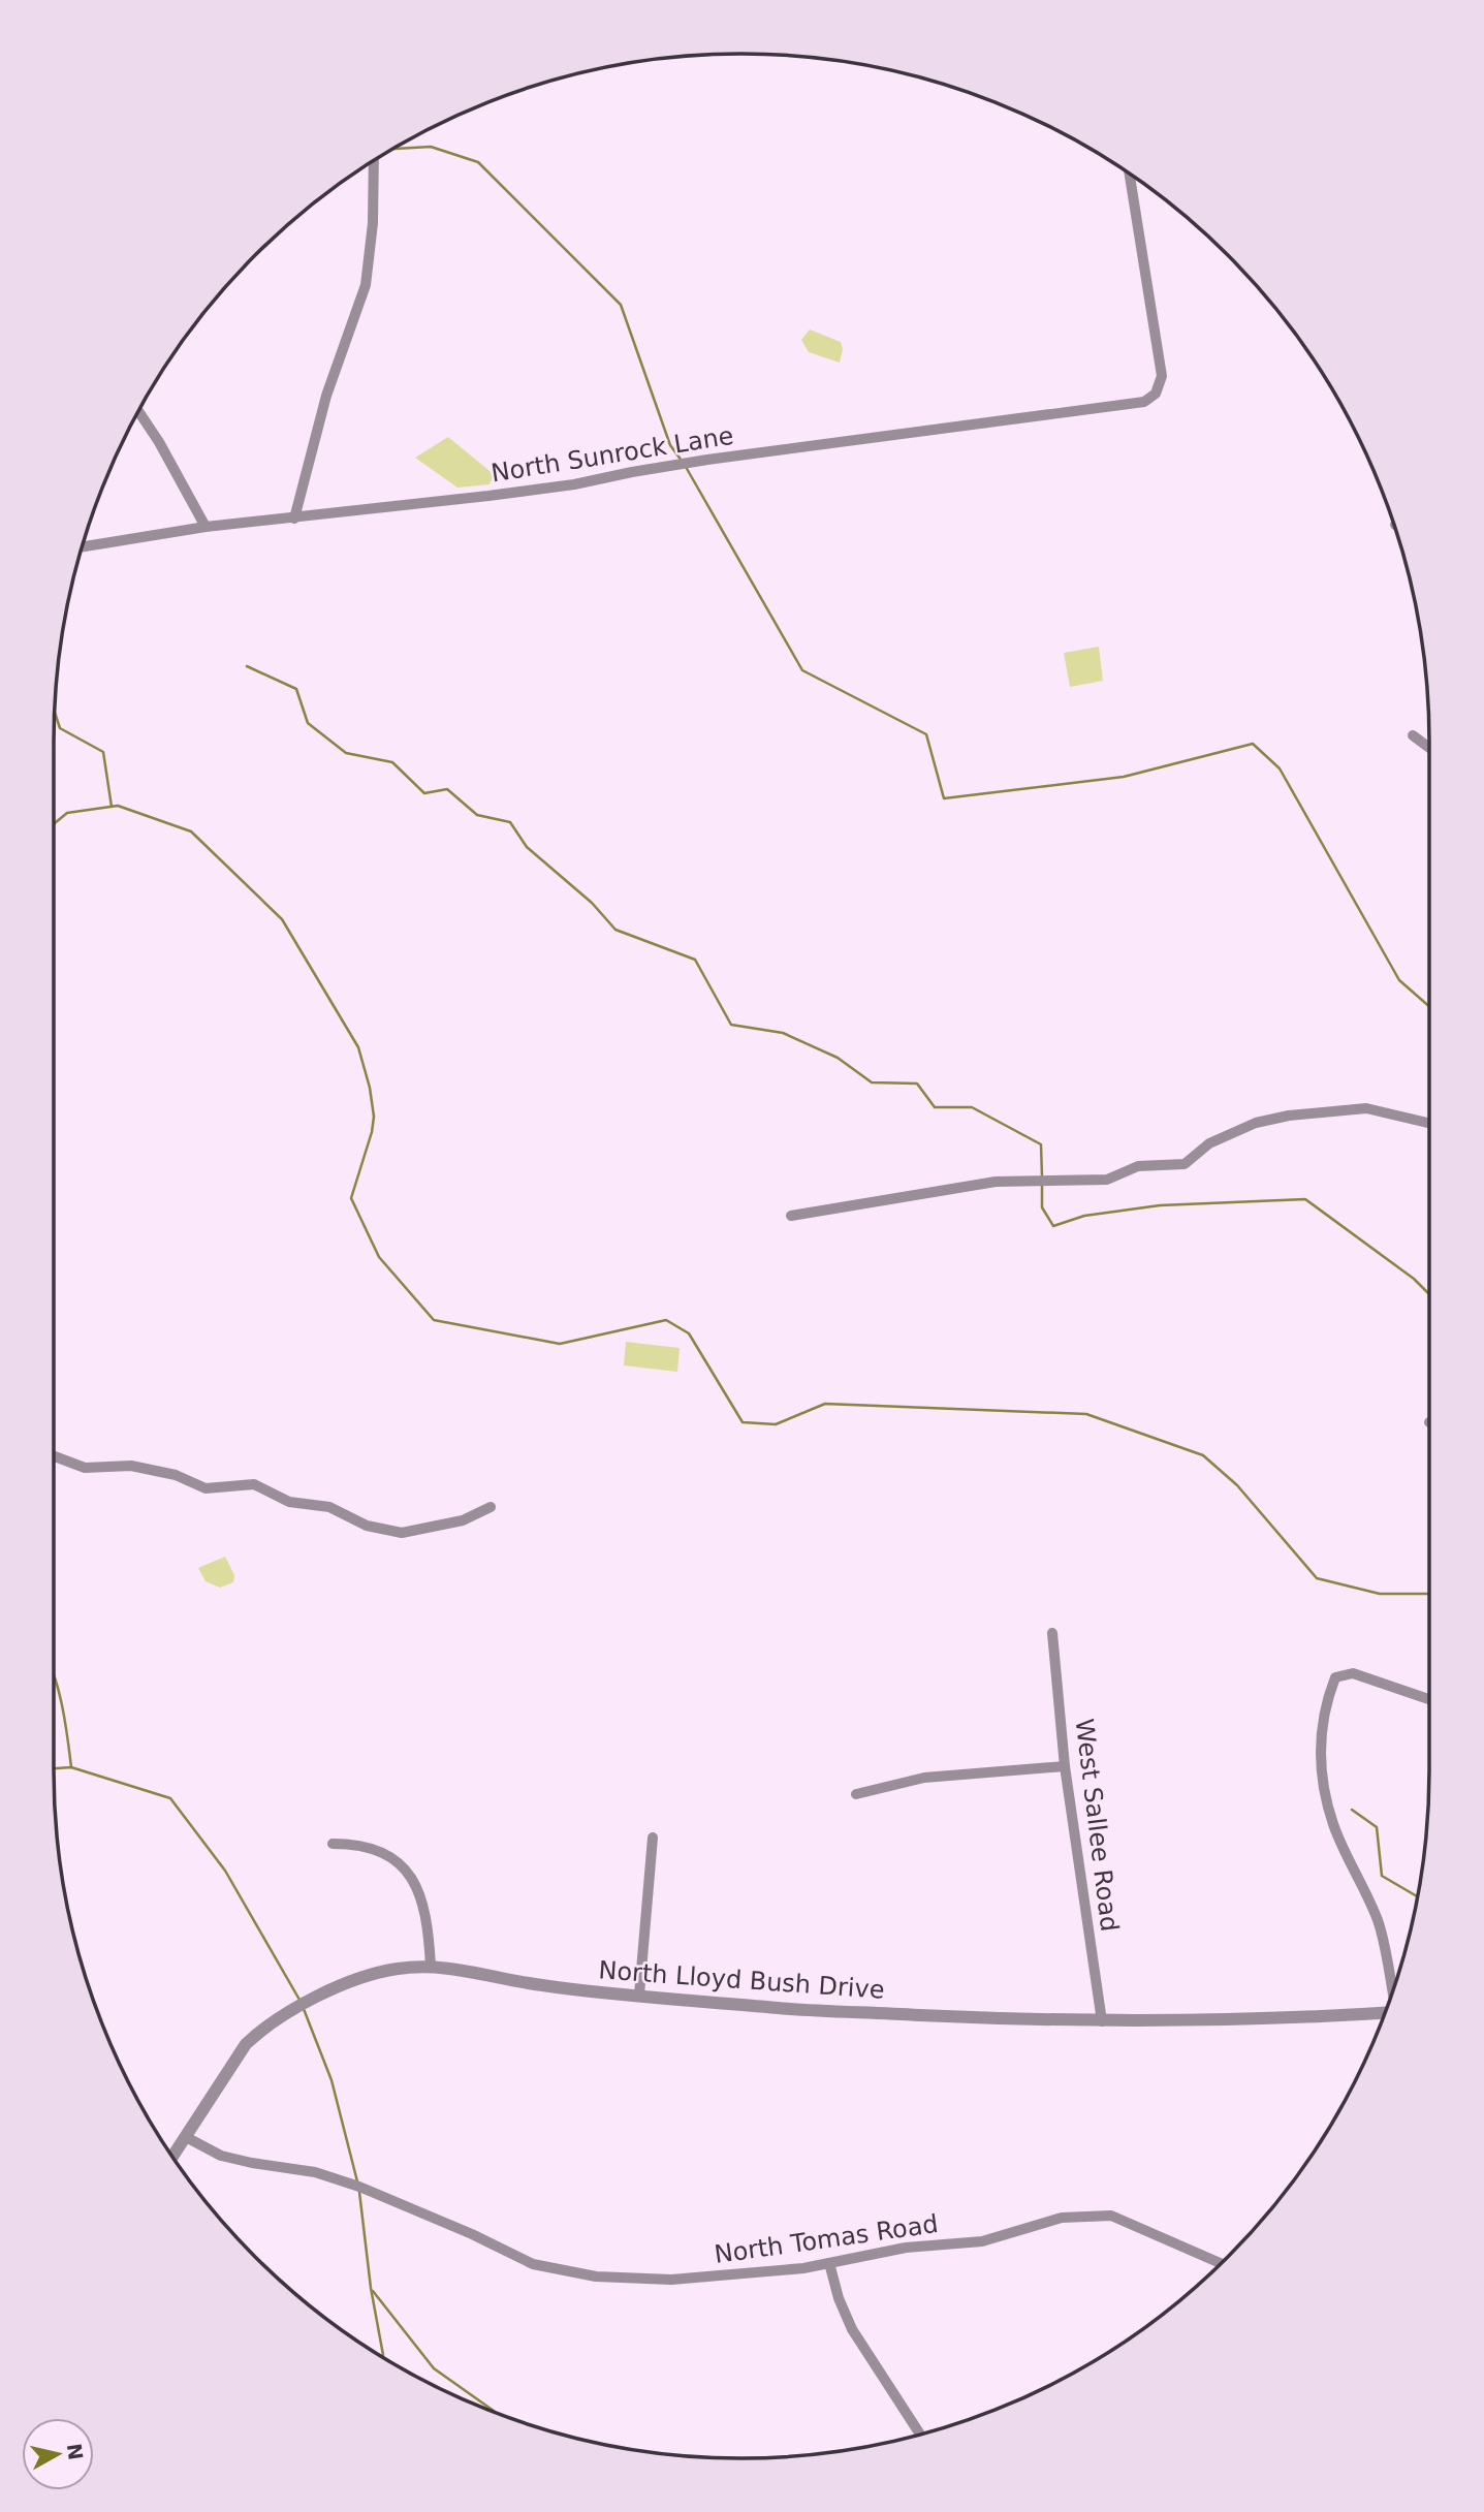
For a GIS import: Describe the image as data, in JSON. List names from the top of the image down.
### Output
{
  "streets": {
    "street": [
      "North Sunrock Lane",
      "West Sallee Road",
      "North Lloyd Bush Drive",
      "North Tomas Road"
    ]
  },
  "crossings": [
    ["West Sallee Road", "North Lloyd Bush Drive"],
    ["North Lloyd Bush Drive", "North Tomas Road"]
  ],
  "north": "right"
}
